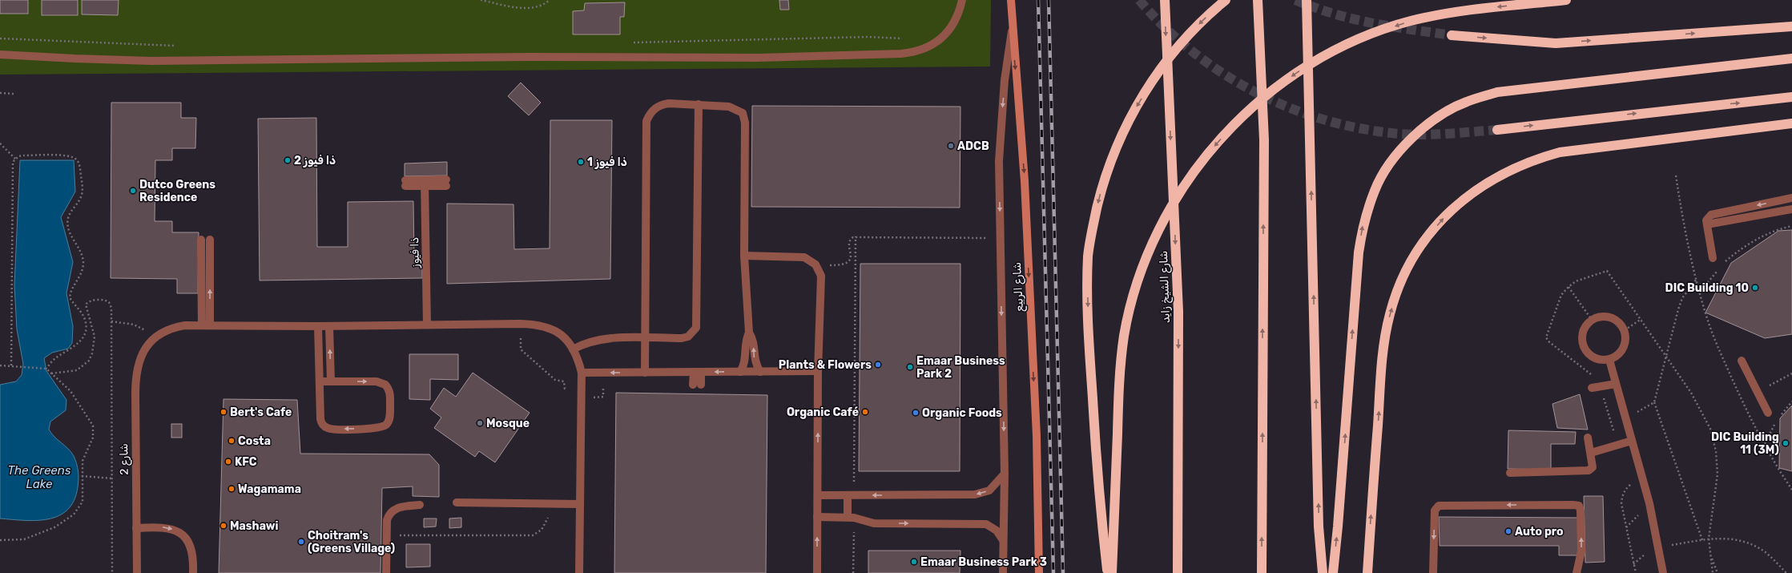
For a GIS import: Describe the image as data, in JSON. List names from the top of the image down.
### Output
{
  "streets": {
    "highway": ["شارع الشيخ زايد"],
    "main road": ["شارع الربيع"],
    "street": ["ذا فيوز", "شارع 2"]
  },
  "crossings": [
    ["ذا فيوز", "شارع 2"]
  ],
  "one_way": ["شارع الربيع"],
  "water": ["The Greens Lake"],
  "places": [
    "ADCB",
    "ذا فيوز 2",
    "ذا فيوز 1",
    "Dutco Greens Residence",
    "DIC Building 10",
    "Plants & Flowers",
    "Emaar Business Park 2",
    "Bert's Cafe",
    "Organic Café",
    "Organic Foods",
    "Mosque",
    "Costa",
    "DIC Building 11 (3M)",
    "KFC",
    "Wagamama",
    "Mashawi",
    "Auto pro",
    "Choitram's (Greens Village)",
    "Emaar Business Park 3"
  ]
}
